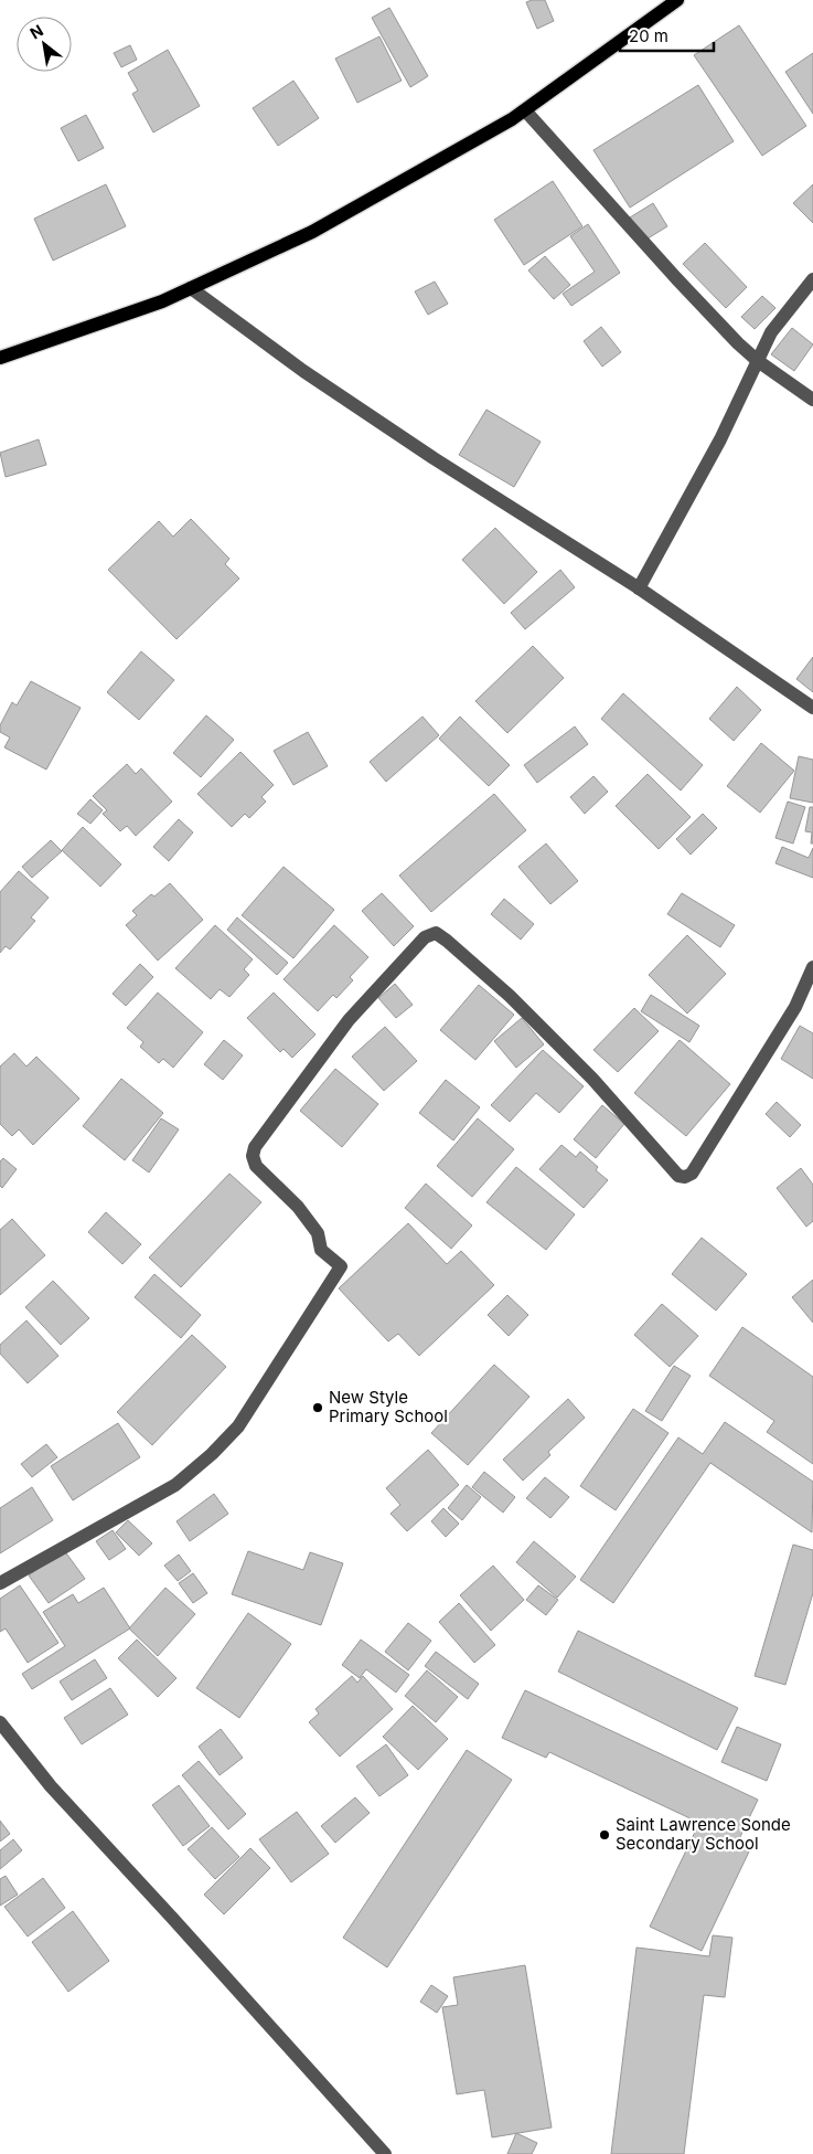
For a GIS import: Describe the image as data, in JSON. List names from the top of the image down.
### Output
{
  "places": ["New Style Primary School", "Saint Lawrence Sonde Secondary School"],
  "scale_bar": "20 m",
  "north": "top left"
}
